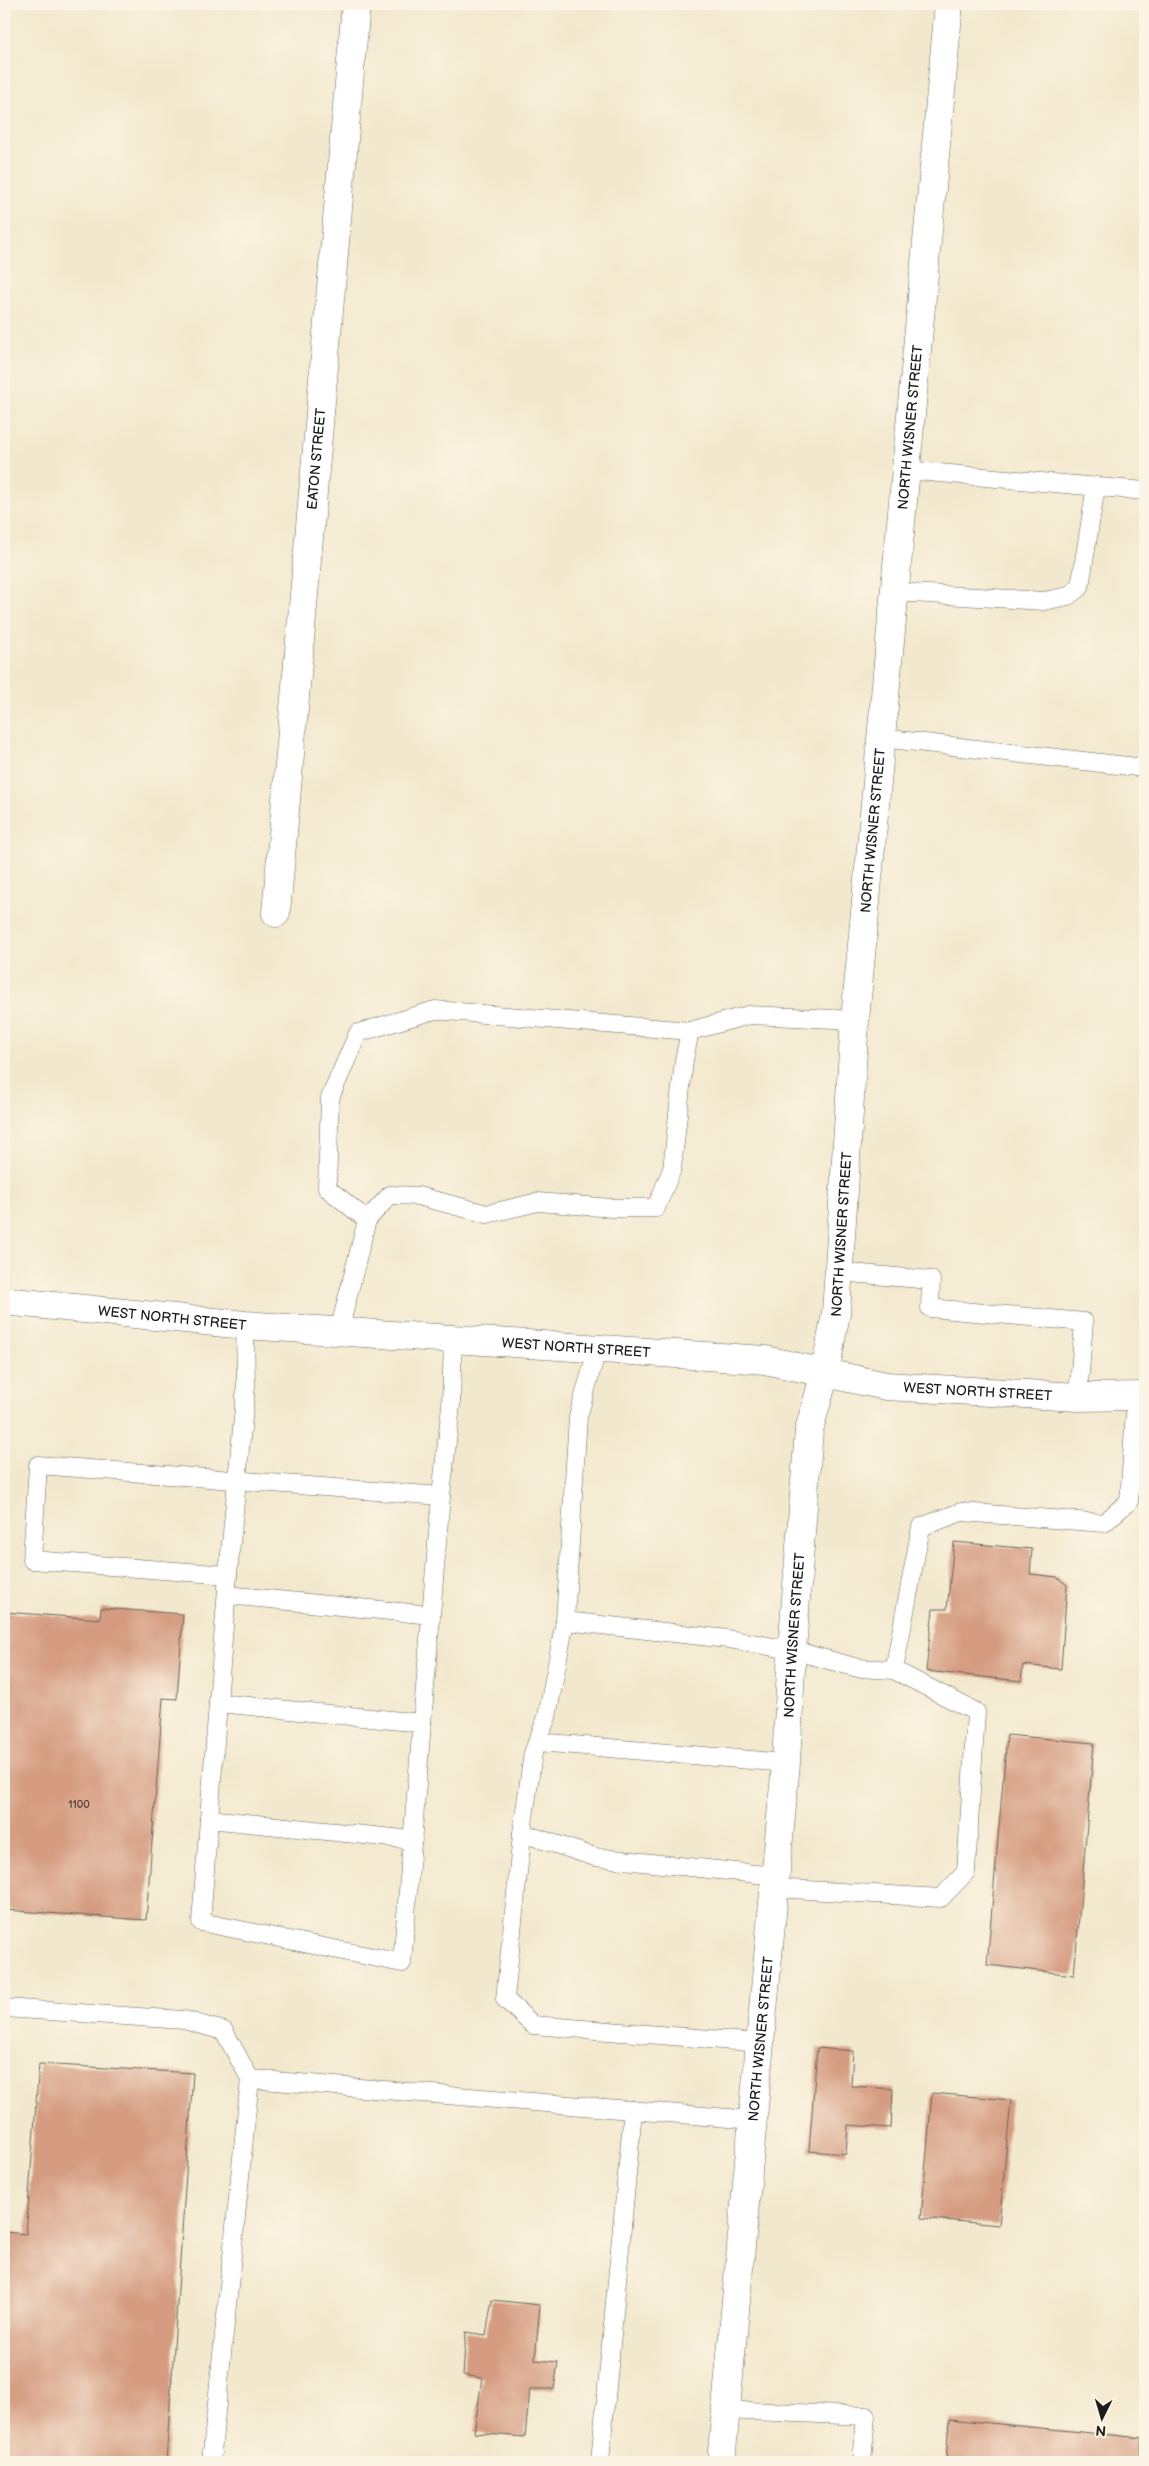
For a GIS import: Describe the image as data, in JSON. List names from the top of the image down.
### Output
{
  "streets": {
    "street": ["NORTH WISNER STREET", "EATON STREET", "WEST NORTH STREET"]
  },
  "crossings": [
    ["NORTH WISNER STREET", "WEST NORTH STREET"]
  ],
  "house_numbers": ["1100"],
  "north": "bottom"
}
